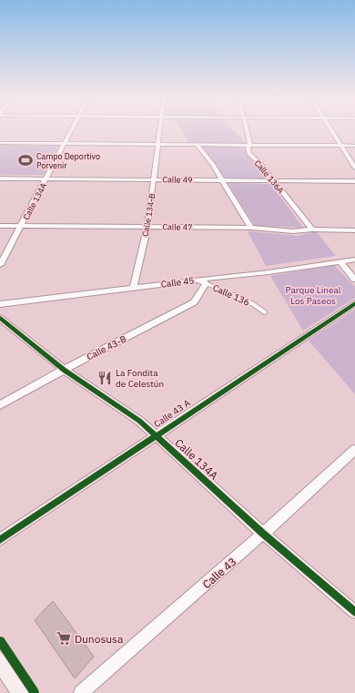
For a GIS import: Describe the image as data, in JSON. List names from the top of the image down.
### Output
{
  "streets": {
    "street": [
      "Calle 136A",
      "Calle 49",
      "Calle 134A",
      "Calle 134-B",
      "Calle 47",
      "Calle 45",
      "Calle 43-B",
      "Calle 43 A",
      "Calle 43"
    ],
    "lane": ["Calle 136"]
  },
  "crossings": [
    ["Calle 136A", "Calle 49"],
    ["Calle 136A", "Calle 47"],
    ["Calle 49", "Calle 134A"],
    ["Calle 49", "Calle 134-B"],
    ["Calle 134A", "Calle 47"],
    ["Calle 134A", "Calle 43-B"],
    ["Calle 134A", "Calle 43 A"],
    ["Calle 134A", "Calle 43"],
    ["Calle 134-B", "Calle 47"],
    ["Calle 134-B", "Calle 45"],
    ["Calle 45", "Calle 136"],
    ["Calle 45", "Calle 43-B"],
    ["Calle 136", "Calle 43-B"]
  ],
  "parks": ["Parque Lineal Los Paseos"],
  "places": {
    "sports": ["Campo Deportivo Porvenir"],
    "restaurant": ["La Fondita de Celestún"],
    "supermarket": ["Dunosusa"]
  }
}
